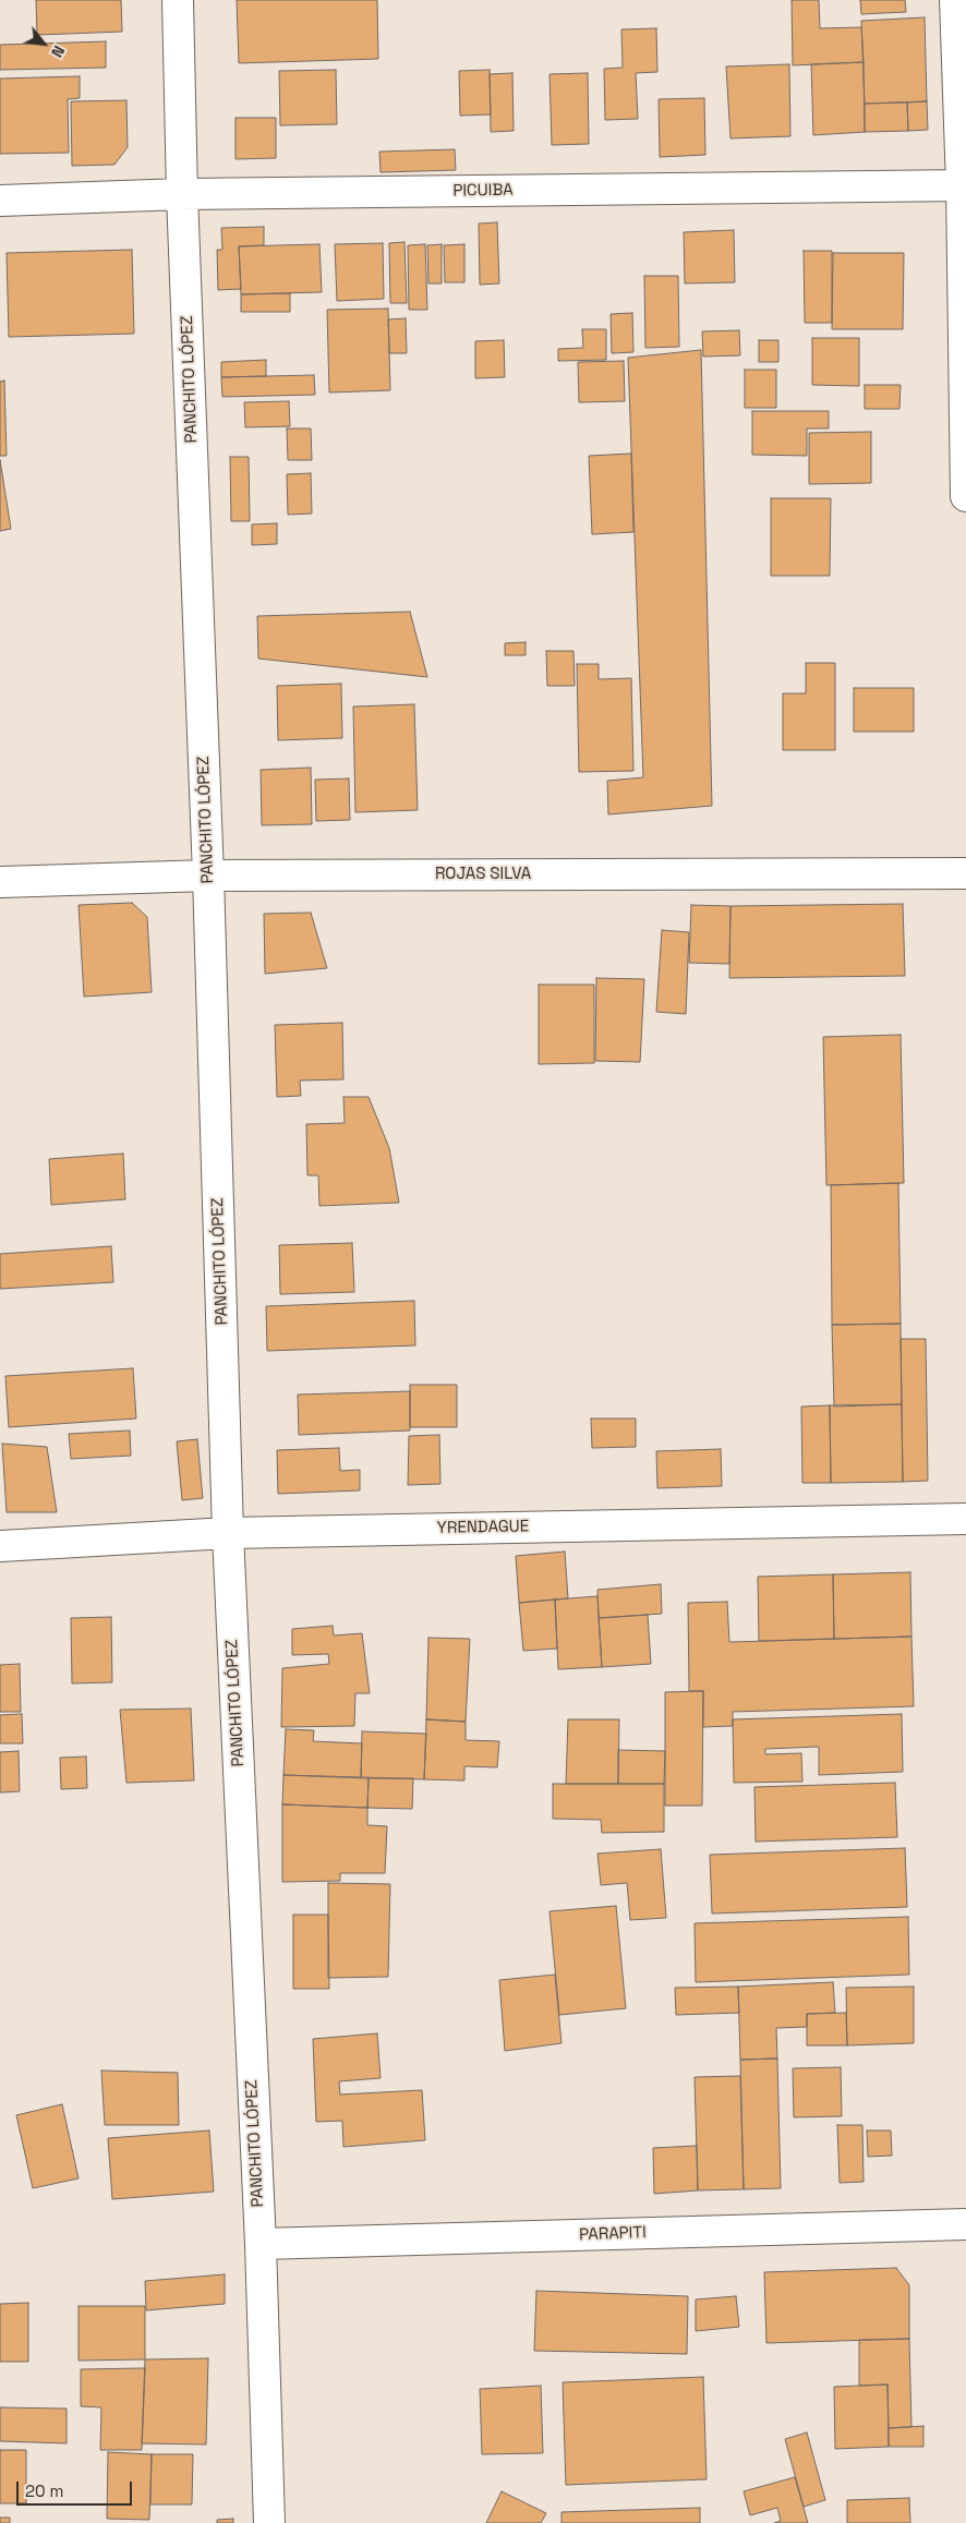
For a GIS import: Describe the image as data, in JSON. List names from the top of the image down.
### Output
{
  "streets": {
    "street": [
      "PICUIBA",
      "PANCHITO LÓPEZ",
      "ROJAS SILVA",
      "YRENDAGUE",
      "PARAPITI"
    ]
  },
  "crossings": [
    ["PICUIBA", "PANCHITO LÓPEZ"],
    ["PANCHITO LÓPEZ", "ROJAS SILVA"],
    ["PANCHITO LÓPEZ", "YRENDAGUE"],
    ["PANCHITO LÓPEZ", "PARAPITI"]
  ],
  "scale_bar": "20 m",
  "north": "bottom right"
}
